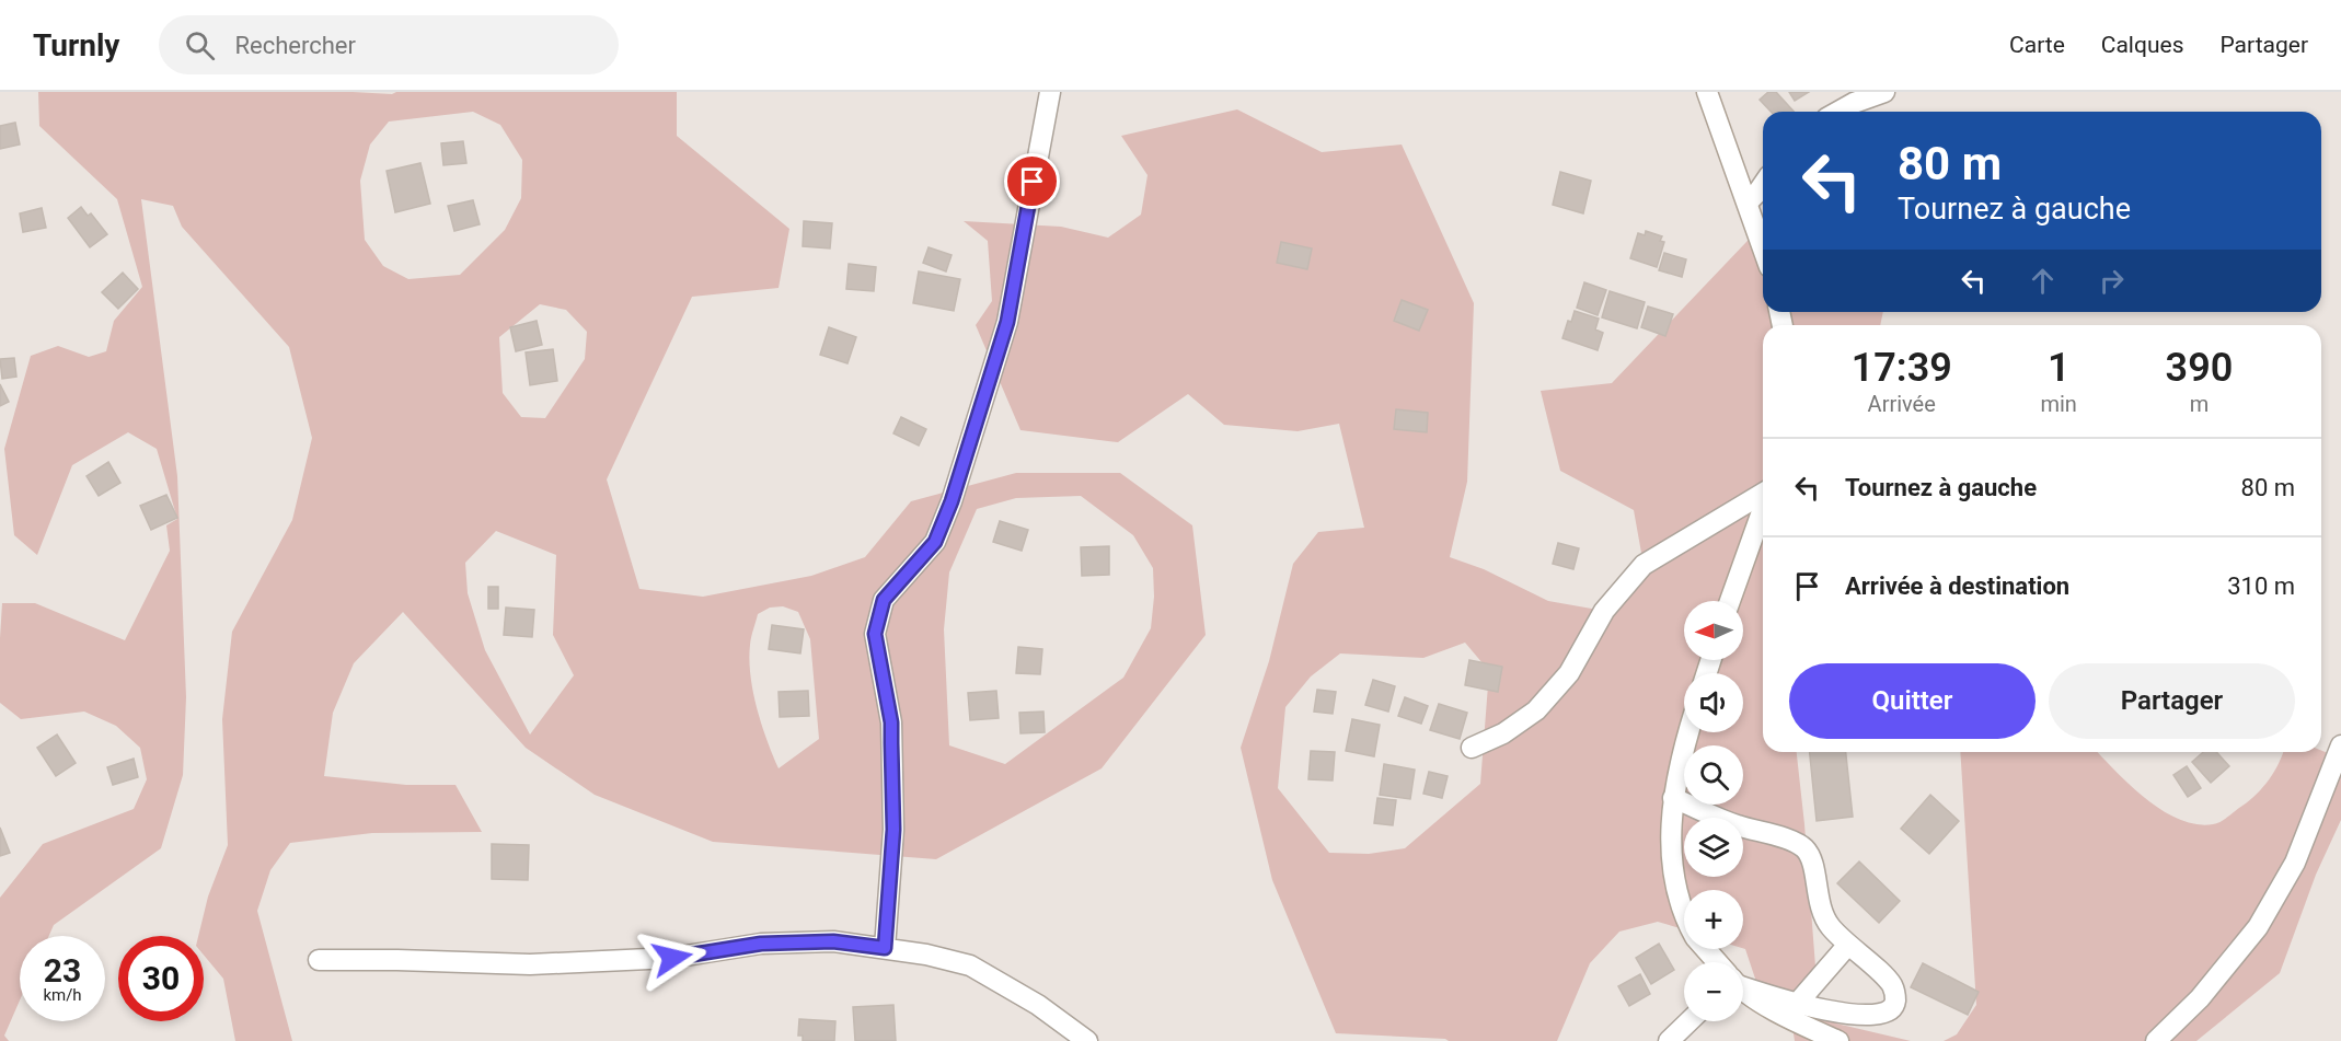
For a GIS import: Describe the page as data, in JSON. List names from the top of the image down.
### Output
{
  "north": "left",
  "page": {
    "header": "Turnly",
    "search": "Rechercher",
    "nav": ["Carte", "Calques", "Partager"],
    "turn": ["80 m", "Tournez à gauche"],
    "eta": [
      "17:39",
      "Arrivée",
      "1",
      "min",
      "390",
      "m"
    ],
    "list": [
      {
        "name": "Tournez à gauche",
        "value": "80 m"
      },
      {
        "name": "Arrivée à destination",
        "value": "310 m"
      }
    ],
    "map_buttons": ["+", "−"],
    "buttons": ["Quitter", "Partager"],
    "speed": "23 km/h",
    "limit": "30"
  }
}
